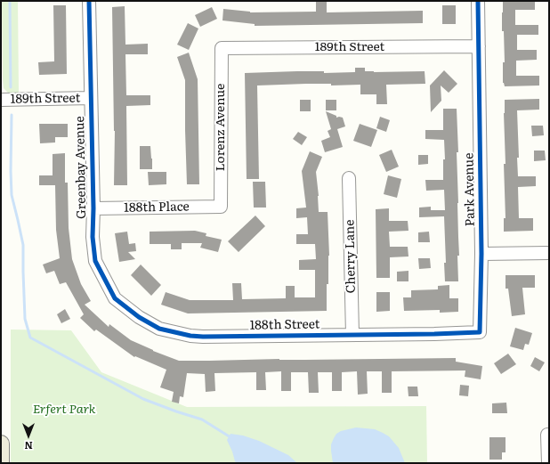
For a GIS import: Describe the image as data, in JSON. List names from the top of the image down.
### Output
{
  "streets": {
    "street": [
      "189th Street",
      "Lorenz Avenue",
      "Greenbay Avenue",
      "Park Avenue",
      "188th Place",
      "Cherry Lane",
      "188th Street"
    ]
  },
  "crossings": [
    ["189th Street", "Lorenz Avenue"],
    ["189th Street", "Greenbay Avenue"],
    ["189th Street", "Park Avenue"],
    ["Lorenz Avenue", "188th Place"],
    ["Greenbay Avenue", "188th Place"],
    ["Greenbay Avenue", "188th Street"],
    ["Park Avenue", "188th Street"],
    ["Cherry Lane", "188th Street"]
  ],
  "parks": ["Erfert Park"],
  "north": "bottom"
}
